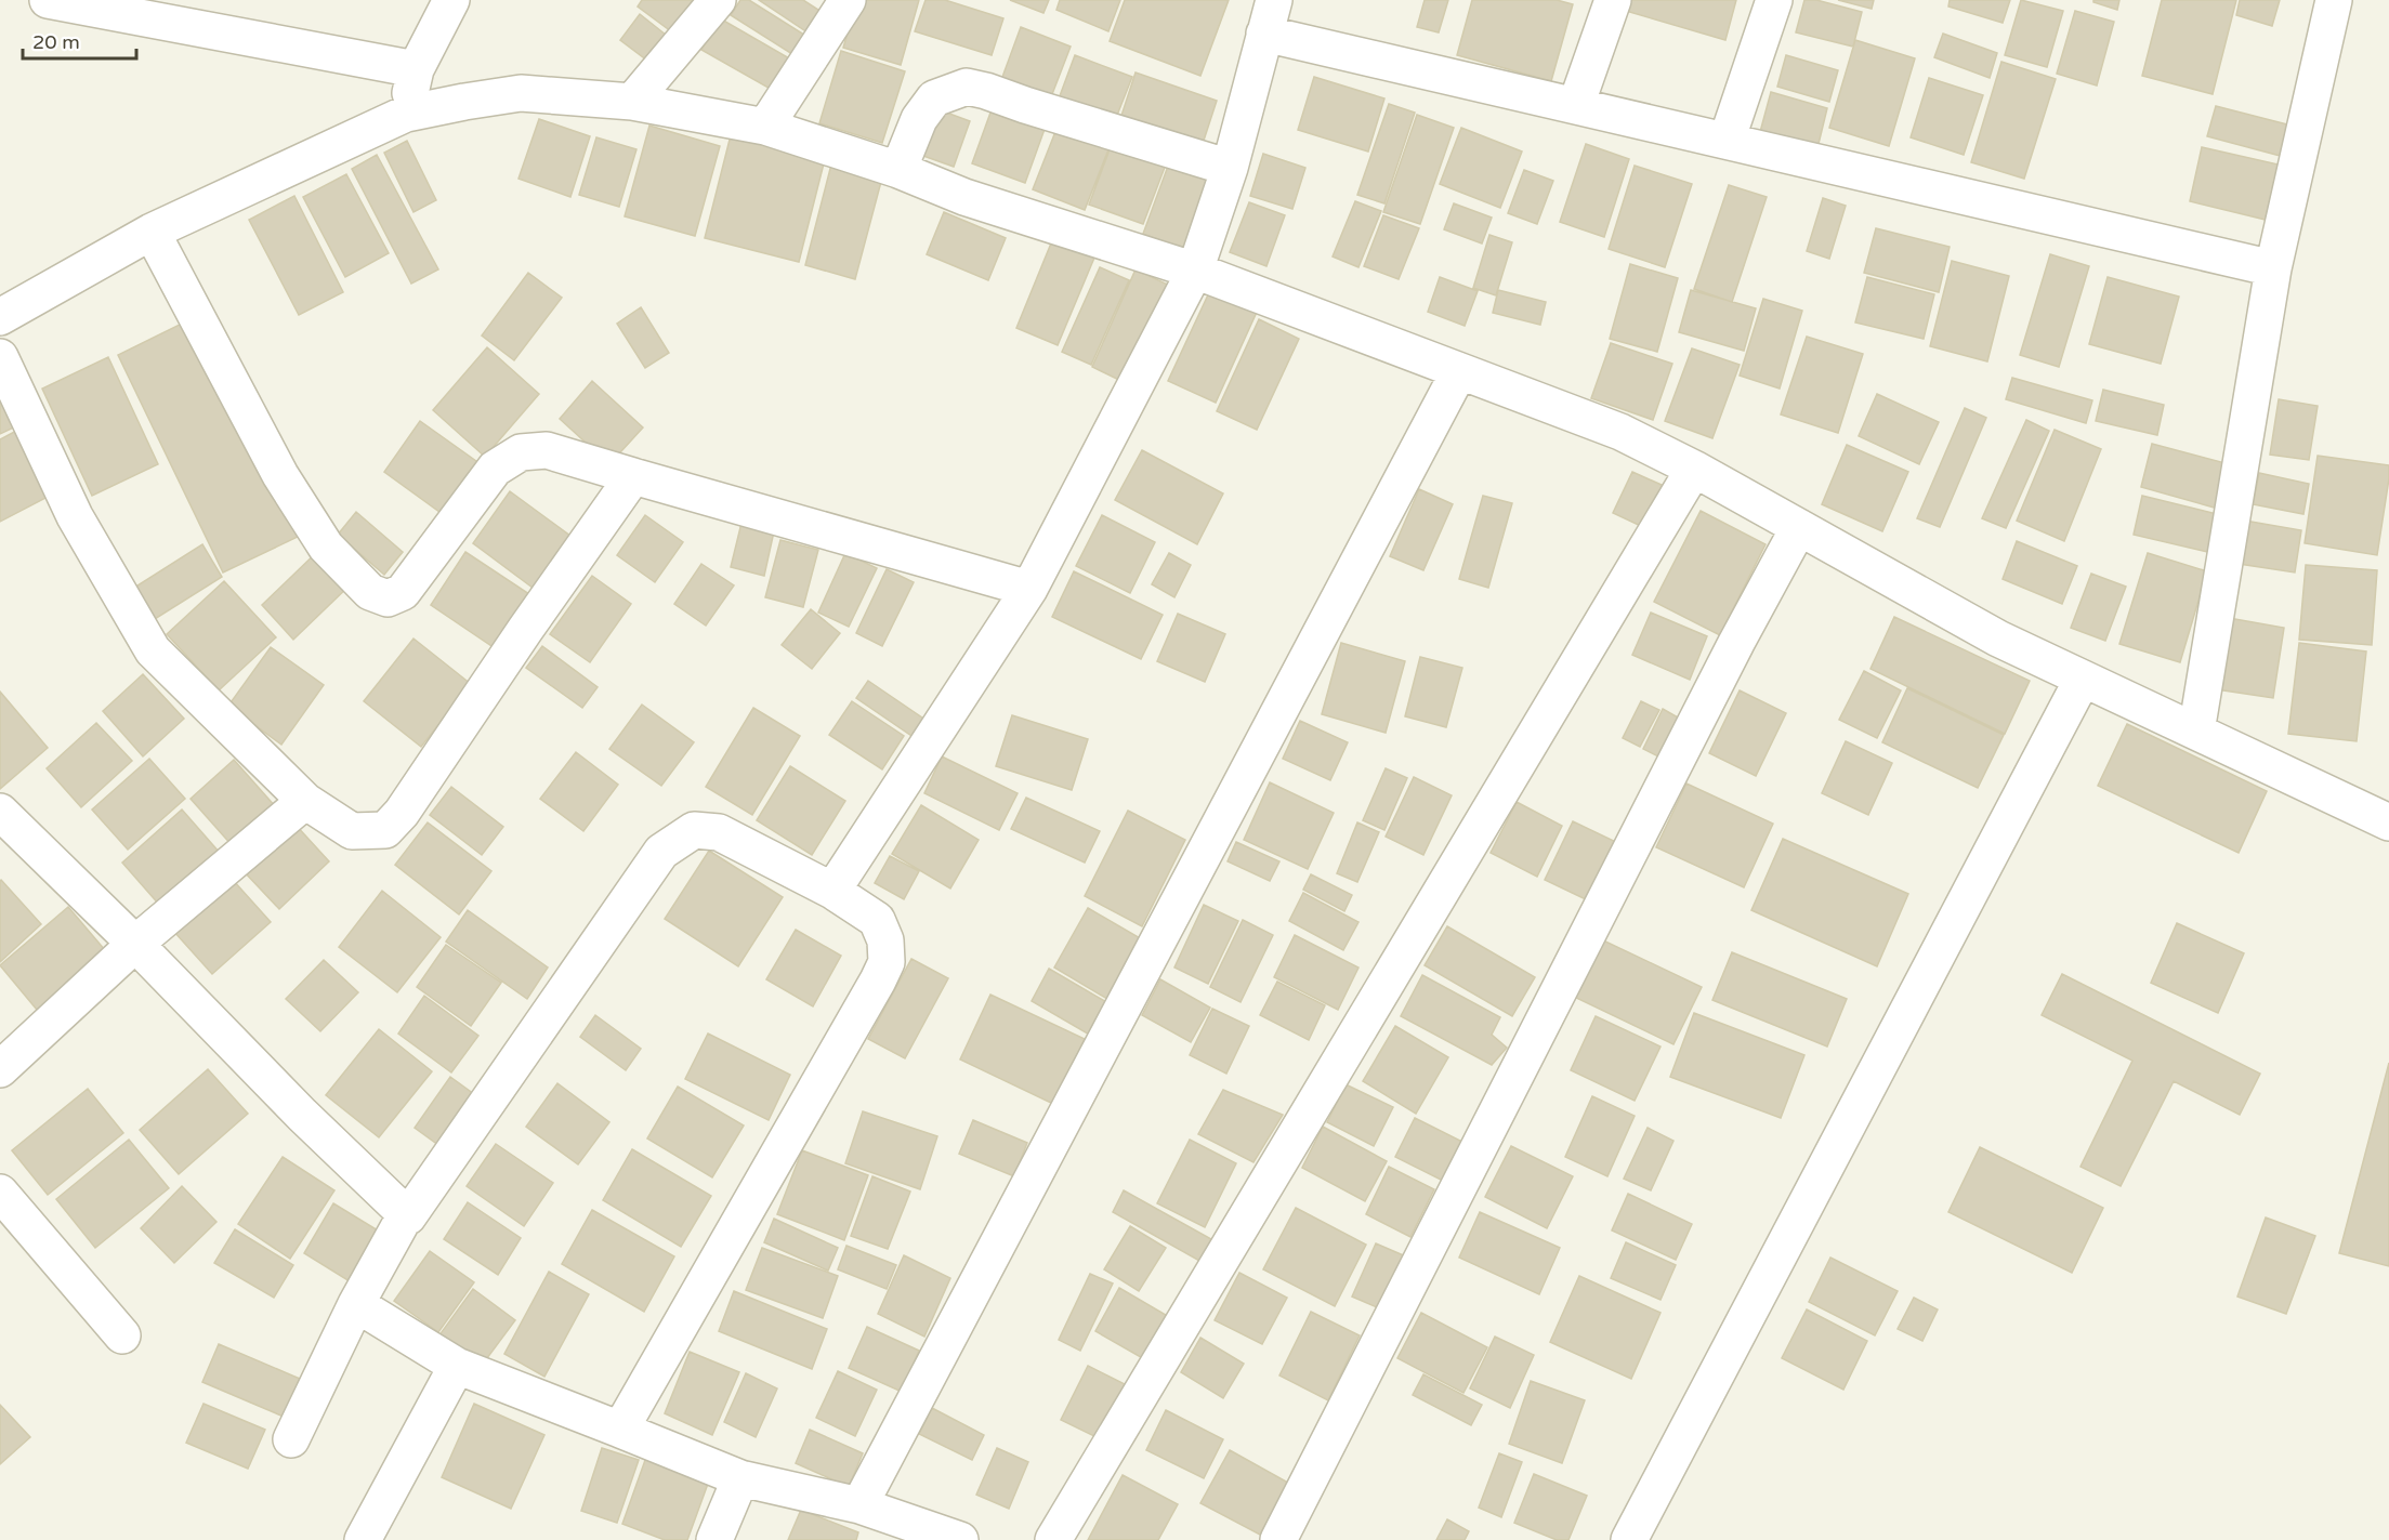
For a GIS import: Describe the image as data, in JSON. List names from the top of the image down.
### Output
{
  "scale_bar": "20 m"
}
